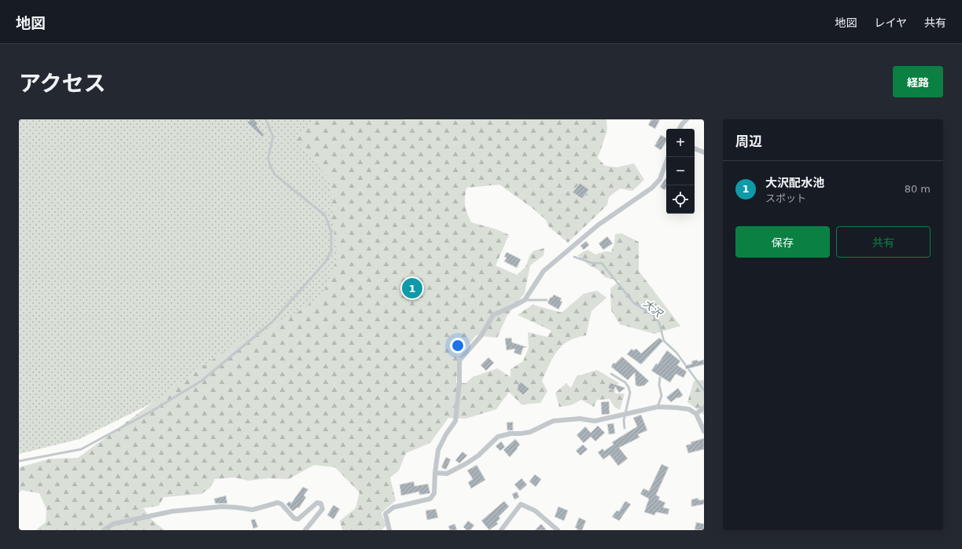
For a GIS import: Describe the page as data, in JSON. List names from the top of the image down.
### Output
{
  "water": ["大沢"],
  "page": {
    "header": "地図",
    "nav": ["地図", "レイヤ", "共有"],
    "title": "アクセス",
    "buttons": [
      "経路",
      ["保存", "共有"]
    ],
    "heading": "周辺",
    "map_buttons": ["+", "−"],
    "list": [
      {
        "mark": "1",
        "name": "大沢配水池",
        "note": "スポット",
        "value": "80 m"
      }
    ],
    "pins": "1"
  }
}
